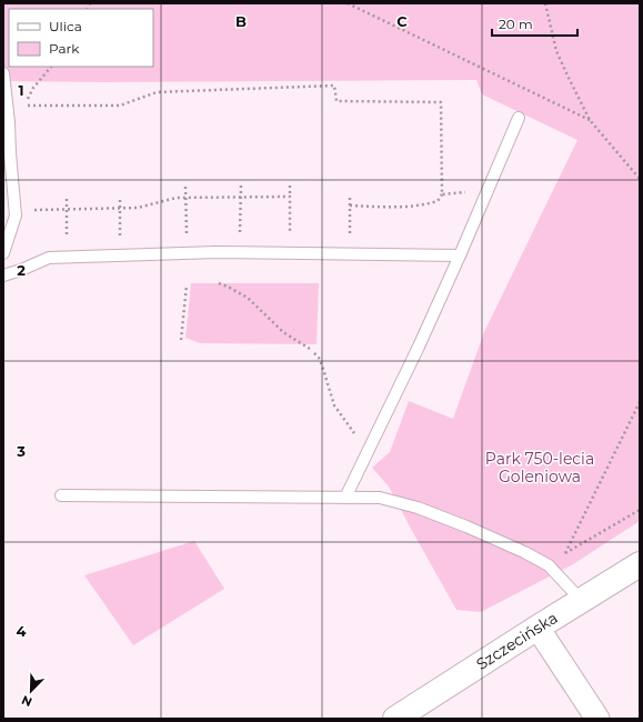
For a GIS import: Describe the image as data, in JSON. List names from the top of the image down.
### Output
{
  "streets": {
    "street": ["Szczecińska"]
  },
  "parks": ["Park 750-lecia Goleniowa"],
  "legend": ["Ulica", "Park"],
  "scale_bar": "20 m",
  "north": "bottom left",
  "grid": {
    "columns": ["B", "C"],
    "rows": [
      "1",
      "2",
      "3",
      "4"
    ]
  }
}
